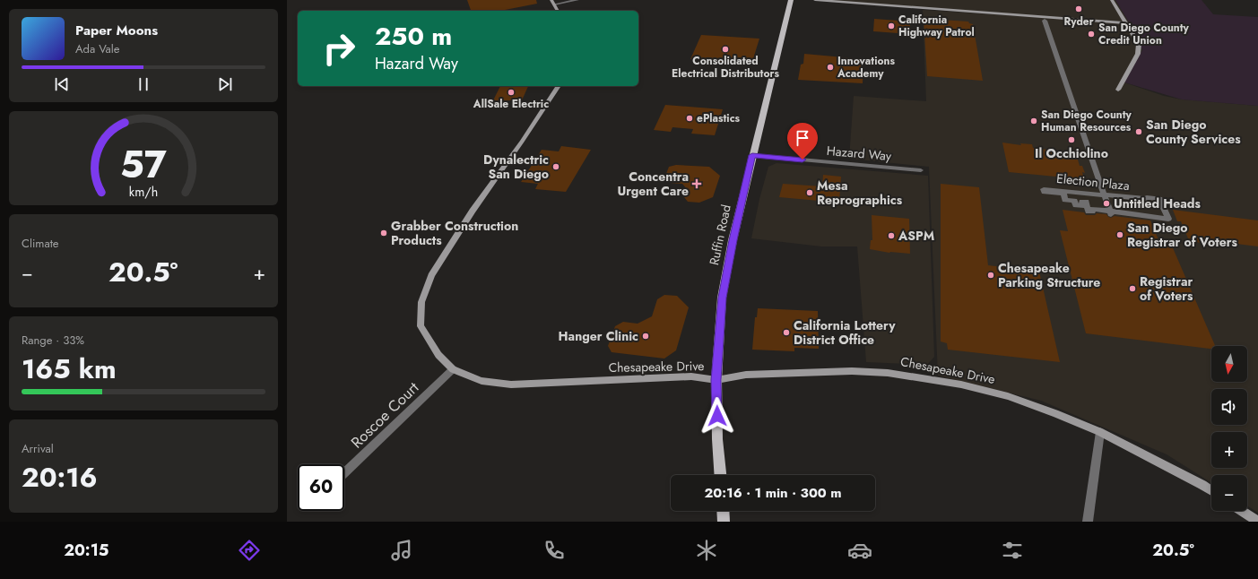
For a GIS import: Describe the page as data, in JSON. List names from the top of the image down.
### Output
{
  "streets": {
    "main road": ["Ruffin Road"],
    "street": [
      "Hazard Way",
      "Election Plaza",
      "Chesapeake Drive",
      "Roscoe Court"
    ]
  },
  "crossings": [
    ["Hazard Way", "Ruffin Road"],
    ["Ruffin Road", "Chesapeake Drive"],
    ["Chesapeake Drive", "Roscoe Court"]
  ],
  "places": {
    "other": [
      "Ryder",
      "California Highway Patrol",
      "San Diego County Credit Union",
      "Consolidated Electrical Distributors",
      "Innovations Academy",
      "AllSale Electric",
      "ePlastics",
      "San Diego County Human Resources",
      "San Diego County Services",
      "Il Occhiolino",
      "Dynalectric San Diego",
      "Mesa Reprographics",
      "Untitled Heads",
      "Grabber Construction Products",
      "San Diego Registrar of Voters",
      "ASPM",
      "Chesapeake Parking Structure",
      "Registrar of Voters",
      "California Lottery District Office",
      "Hanger Clinic"
    ],
    "health": ["Concentra Urgent Care"]
  },
  "north": "bottom",
  "page": {
    "turn": ["250 m", "Hazard Way"],
    "song": ["Paper Moons", "Ada Vale"],
    "tile": [
      "Climate",
      ["Range · 33%", "165 km"],
      ["Arrival", "20:16"]
    ],
    "heat": ["−", "20.5°", "+"],
    "map_buttons": ["+", "−"],
    "limit": "60",
    "trip": "20:16 · 1 min · 300 m",
    "tabs": ["20:15", "20.5°"],
    "gauge": ["57", "km/h"]
  }
}
